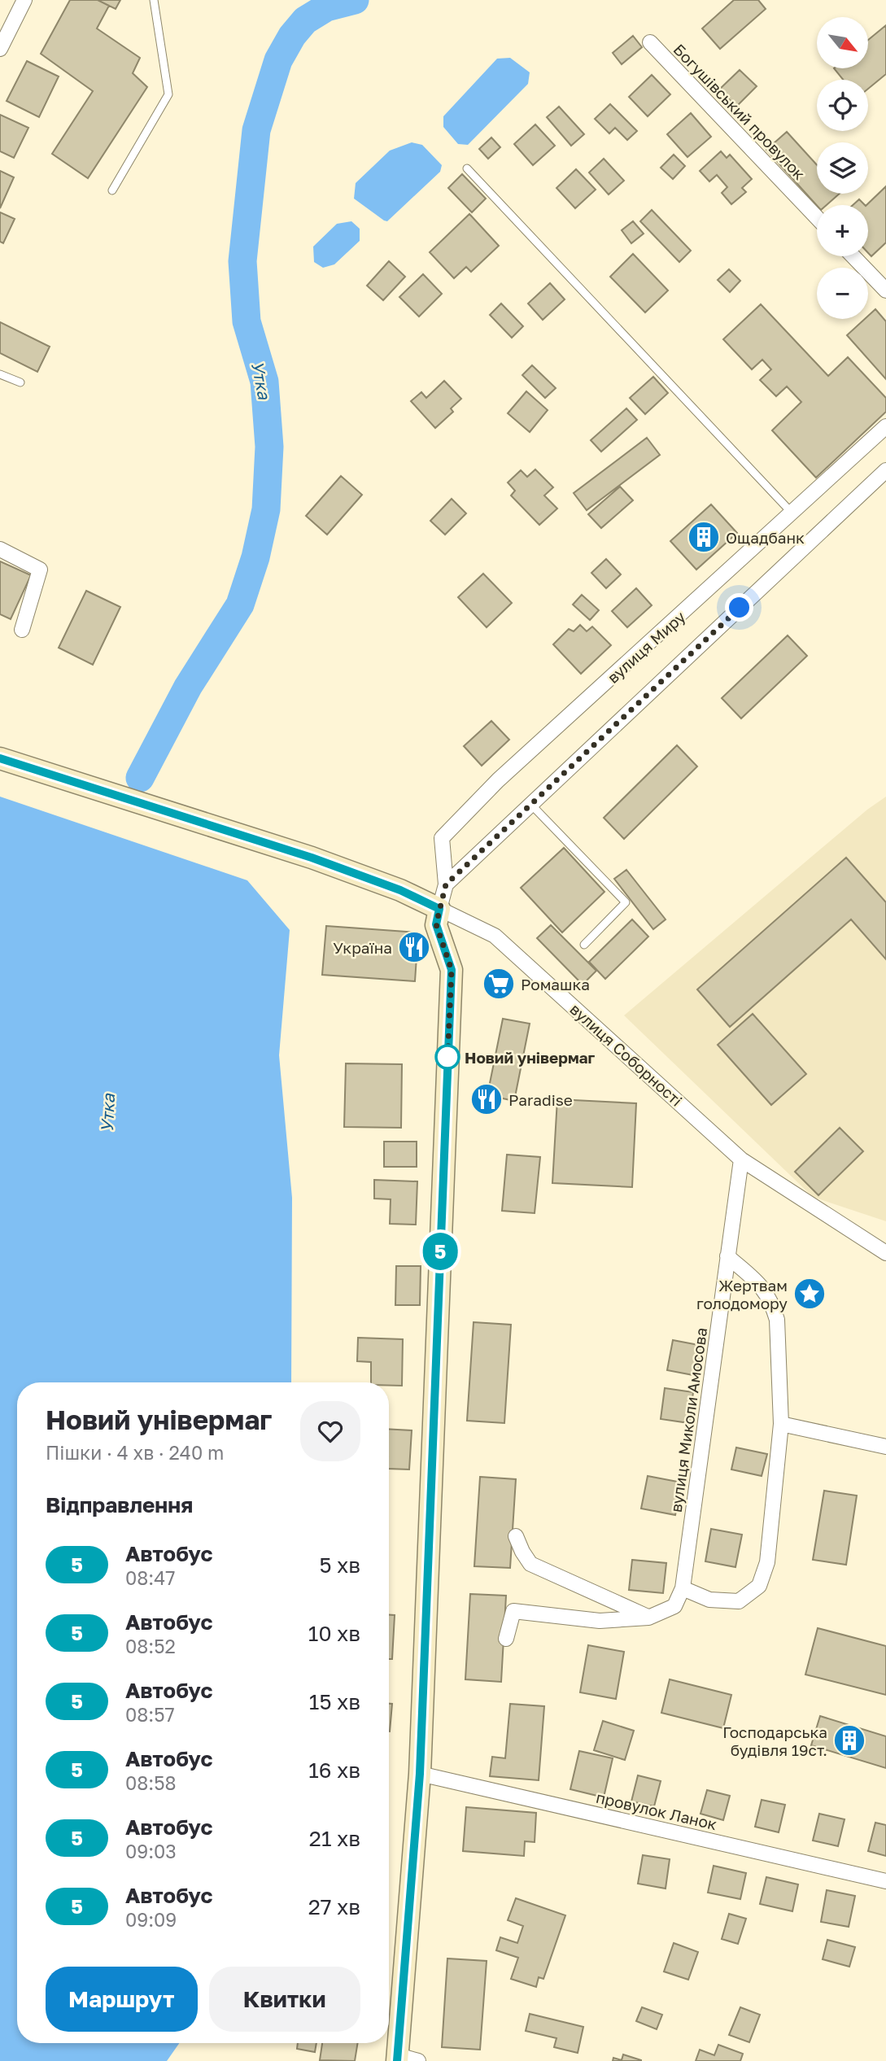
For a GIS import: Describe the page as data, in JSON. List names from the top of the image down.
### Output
{
  "streets": {
    "main road": ["вулиця Миру", "вулиця Соборності"],
    "street": ["Богушівський провулок", "вулиця Миколи Амосова", "провулок Ланок"]
  },
  "crossings": [
    ["вулиця Миру", "вулиця Соборності"],
    ["вулиця Миру", "провулок Ланок"],
    ["вулиця Соборності", "вулиця Миколи Амосова"]
  ],
  "water": ["Утка"],
  "places": {
    "building": ["Ощадбанк", "Господарська будівля 19ст."],
    "restaurant": ["Україна", "Paradise"],
    "supermarket": ["Ромашка"],
    "other": ["Новий універмаг"],
    "place": ["Жертвам голодомору"]
  },
  "lines": ["bus line 5"],
  "north": "bottom right",
  "page": {
    "on_map": "5",
    "map_buttons": ["+", "−"],
    "heading": [
      ["Новий універмаг", "Пішки · 4 хв · 240 m"],
      "Відправлення"
    ],
    "list": [
      {
        "mark": "5",
        "name": "Автобус",
        "note": "08:47",
        "value": "5 хв"
      },
      {
        "mark": "5",
        "name": "Автобус",
        "note": "08:52",
        "value": "10 хв"
      },
      {
        "mark": "5",
        "name": "Автобус",
        "note": "08:57",
        "value": "15 хв"
      },
      {
        "mark": "5",
        "name": "Автобус",
        "note": "08:58",
        "value": "16 хв"
      },
      {
        "mark": "5",
        "name": "Автобус",
        "note": "09:03",
        "value": "21 хв"
      },
      {
        "mark": "5",
        "name": "Автобус",
        "note": "09:09",
        "value": "27 хв"
      }
    ],
    "buttons": ["Маршрут", "Квитки"]
  }
}
